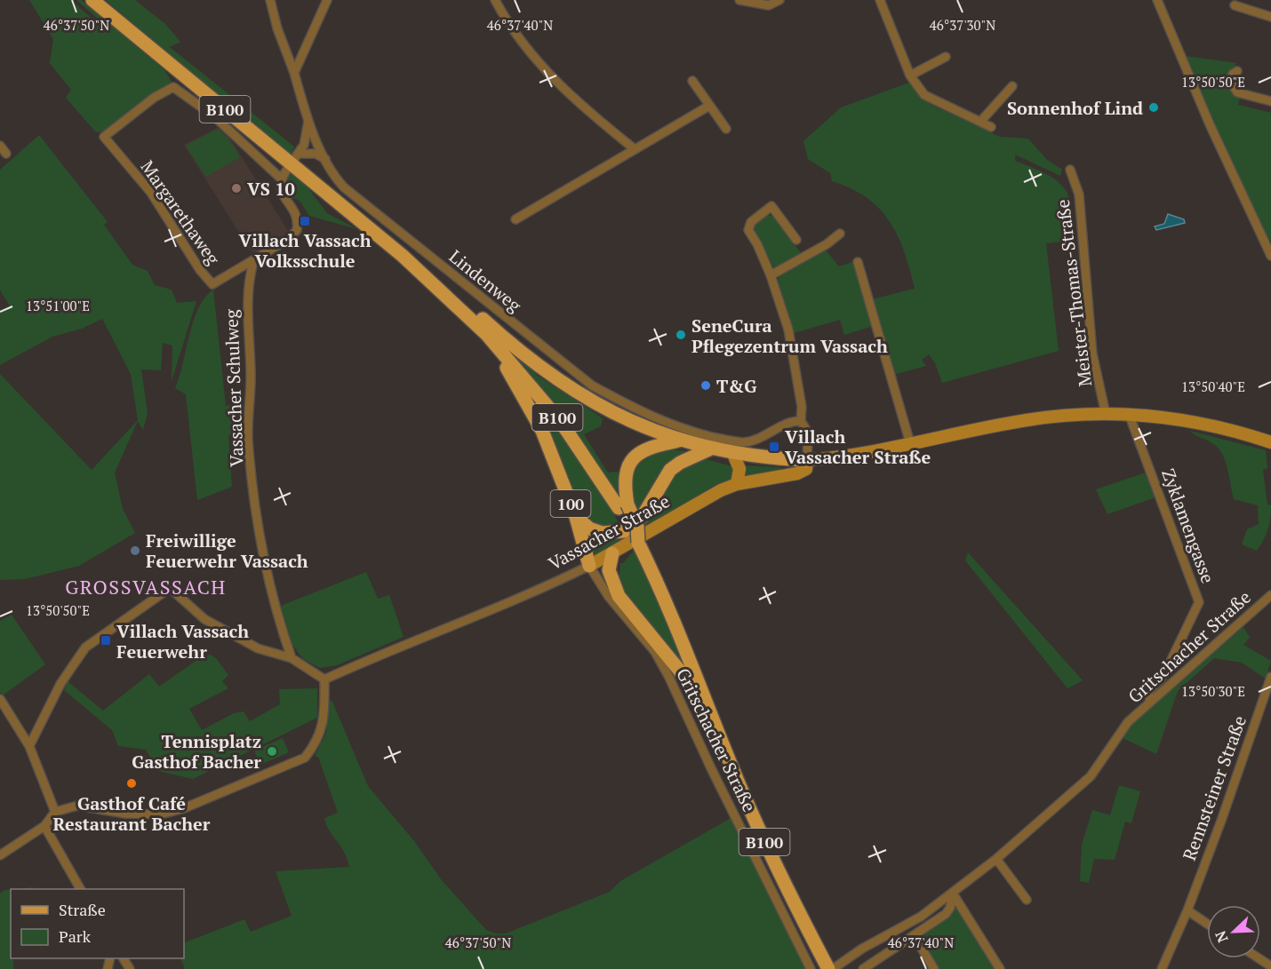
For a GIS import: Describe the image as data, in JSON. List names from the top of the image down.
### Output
{
  "streets": {
    "main road": ["B100", "100", "Vassacher Straße"],
    "street": [
      "Margarethaweg",
      "Lindenweg",
      "Meister-Thomas-Straße",
      "Vassacher Schulweg",
      "Zyklamengasse",
      "Gritschacher Straße",
      "Rennsteiner Straße"
    ]
  },
  "crossings": [
    ["B100", "100"],
    ["Margarethaweg", "Vassacher Schulweg"],
    ["100", "Vassacher Straße"],
    ["100", "Gritschacher Straße"],
    ["Zyklamengasse", "Gritschacher Straße"],
    ["Vassacher Straße", "Gritschacher Straße"]
  ],
  "districts": ["GROSSVASSACH"],
  "places": {
    "other": [
      "Sonnenhof Lind",
      "VS 10",
      "SeneCura Pflegezentrum Vassach",
      "T&G",
      "Freiwillige Feuerwehr Vassach",
      "Tennisplatz Gasthof Bacher",
      "Gasthof Café Restaurant Bacher"
    ],
    "transit": ["Villach Vassach Volksschule", "Villach Vassacher Straße", "Villach Vassach Feuerwehr"]
  },
  "legend": ["Straße", "Park"],
  "north": "bottom left",
  "coordinates": [
    "46°37'50\"N",
    "46°37'40\"N",
    "46°37'30\"N",
    "13°50'50\"E",
    "13°51'00\"E",
    "13°50'40\"E",
    "13°50'30\"E"
  ]
}
